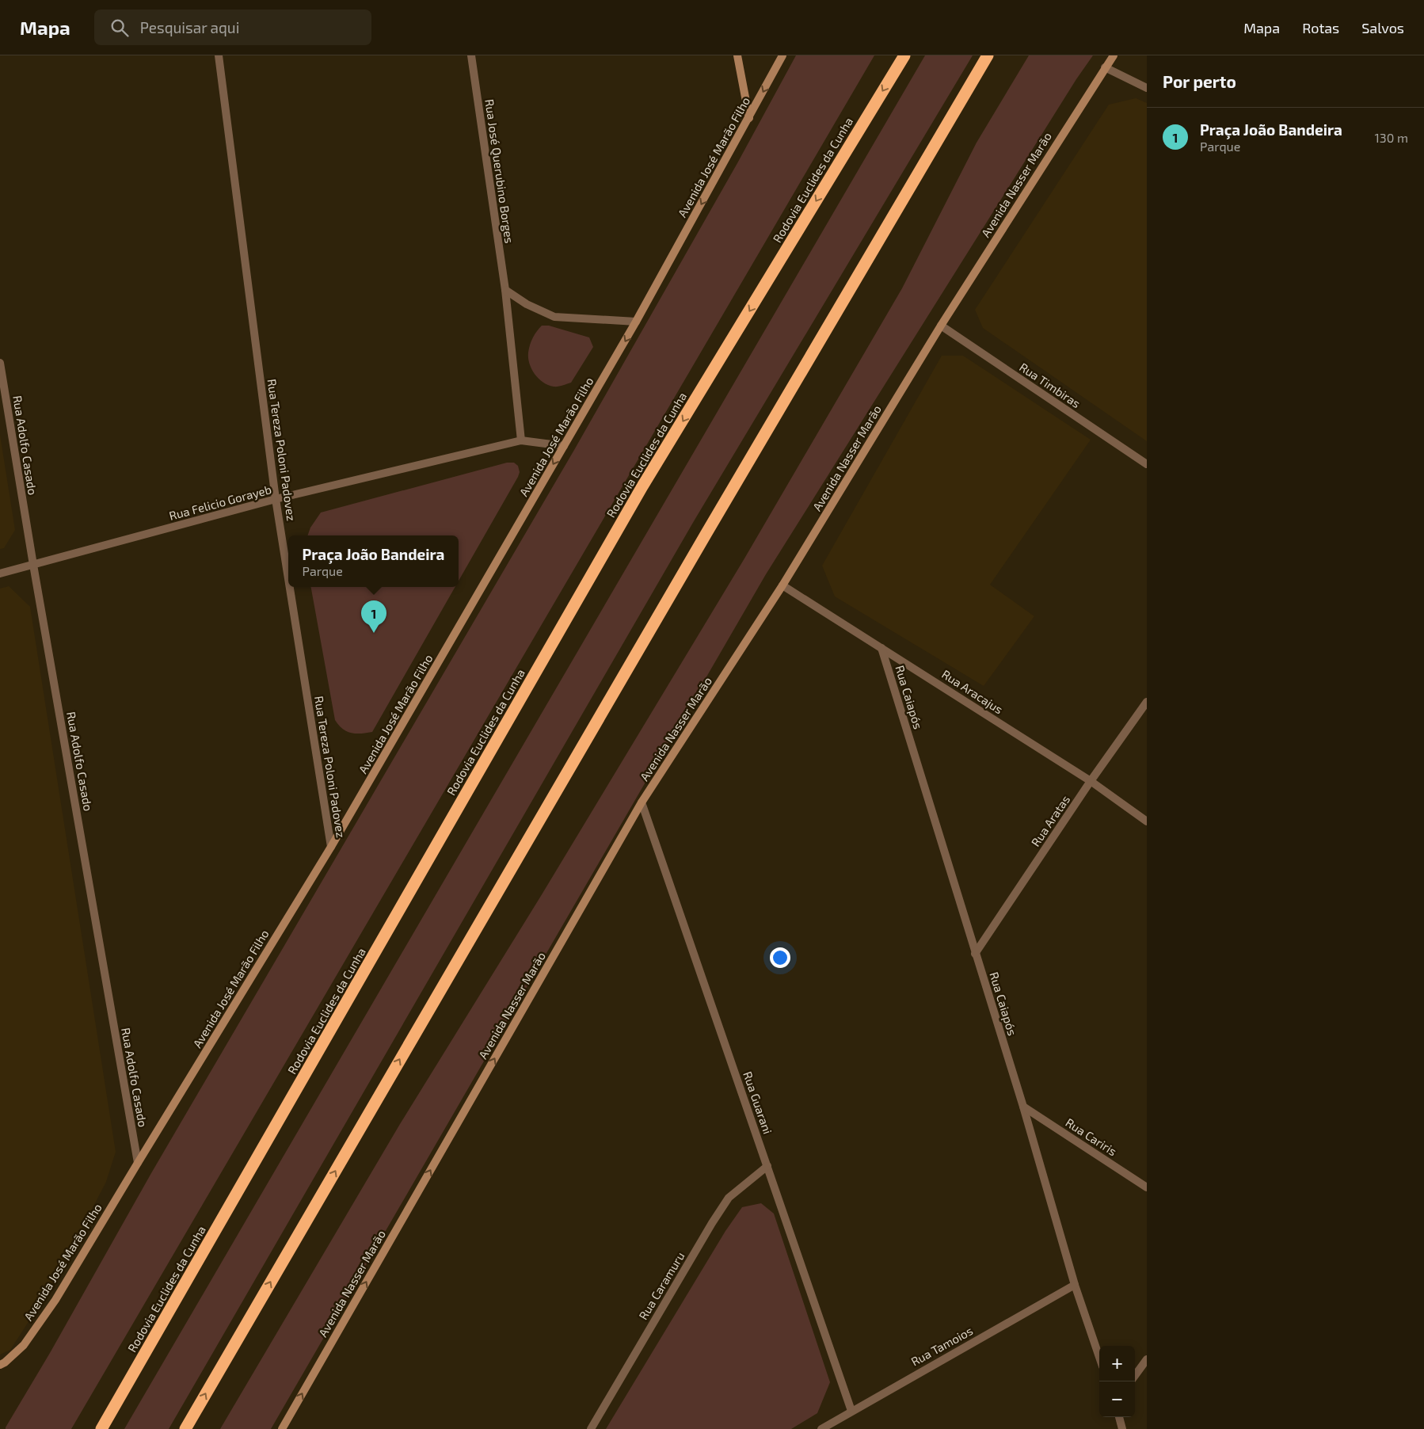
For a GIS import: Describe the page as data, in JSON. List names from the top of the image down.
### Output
{
  "streets": {
    "highway": ["Rodovia Euclides da Cunha"],
    "main road": ["Avenida José Marão Filho", "Avenida Nasser Marão"],
    "street": [
      "Rua José Querubino Borges",
      "Rua Timbiras",
      "Rua Adolfo Casado",
      "Rua Tereza Poloni Padovez",
      "Rua Felicio Gorayeb",
      "Rua Aracajus",
      "Rua Caiapós",
      "Rua Aratas",
      "Rua Guarani",
      "Rua Cariris",
      "Rua Caramuru",
      "Rua Tamoios"
    ]
  },
  "crossings": [
    ["Avenida José Marão Filho", "Rua Adolfo Casado"],
    ["Avenida José Marão Filho", "Rua Tereza Poloni Padovez"],
    ["Avenida José Marão Filho", "Rua Felicio Gorayeb"],
    ["Rua José Querubino Borges", "Rua Felicio Gorayeb"],
    ["Avenida Nasser Marão", "Rua Timbiras"],
    ["Avenida Nasser Marão", "Rua Aracajus"],
    ["Avenida Nasser Marão", "Rua Guarani"],
    ["Rua Adolfo Casado", "Rua Felicio Gorayeb"],
    ["Rua Tereza Poloni Padovez", "Rua Felicio Gorayeb"],
    ["Rua Aracajus", "Rua Caiapós"],
    ["Rua Aracajus", "Rua Aratas"],
    ["Rua Caiapós", "Rua Aratas"],
    ["Rua Caiapós", "Rua Cariris"],
    ["Rua Caiapós", "Rua Tamoios"],
    ["Rua Guarani", "Rua Caramuru"],
    ["Rua Guarani", "Rua Tamoios"]
  ],
  "one_way": ["Avenida José Marão Filho", "Avenida Nasser Marão"],
  "page": {
    "header": "Mapa",
    "search": "Pesquisar aqui",
    "nav": ["Mapa", "Rotas", "Salvos"],
    "heading": "Por perto",
    "list": [
      {
        "mark": "1",
        "name": "Praça João Bandeira",
        "note": "Parque",
        "value": "130 m"
      }
    ],
    "popup": ["Praça João Bandeira", "Parque"],
    "pins": "1",
    "map_buttons": ["+", "−"]
  }
}
